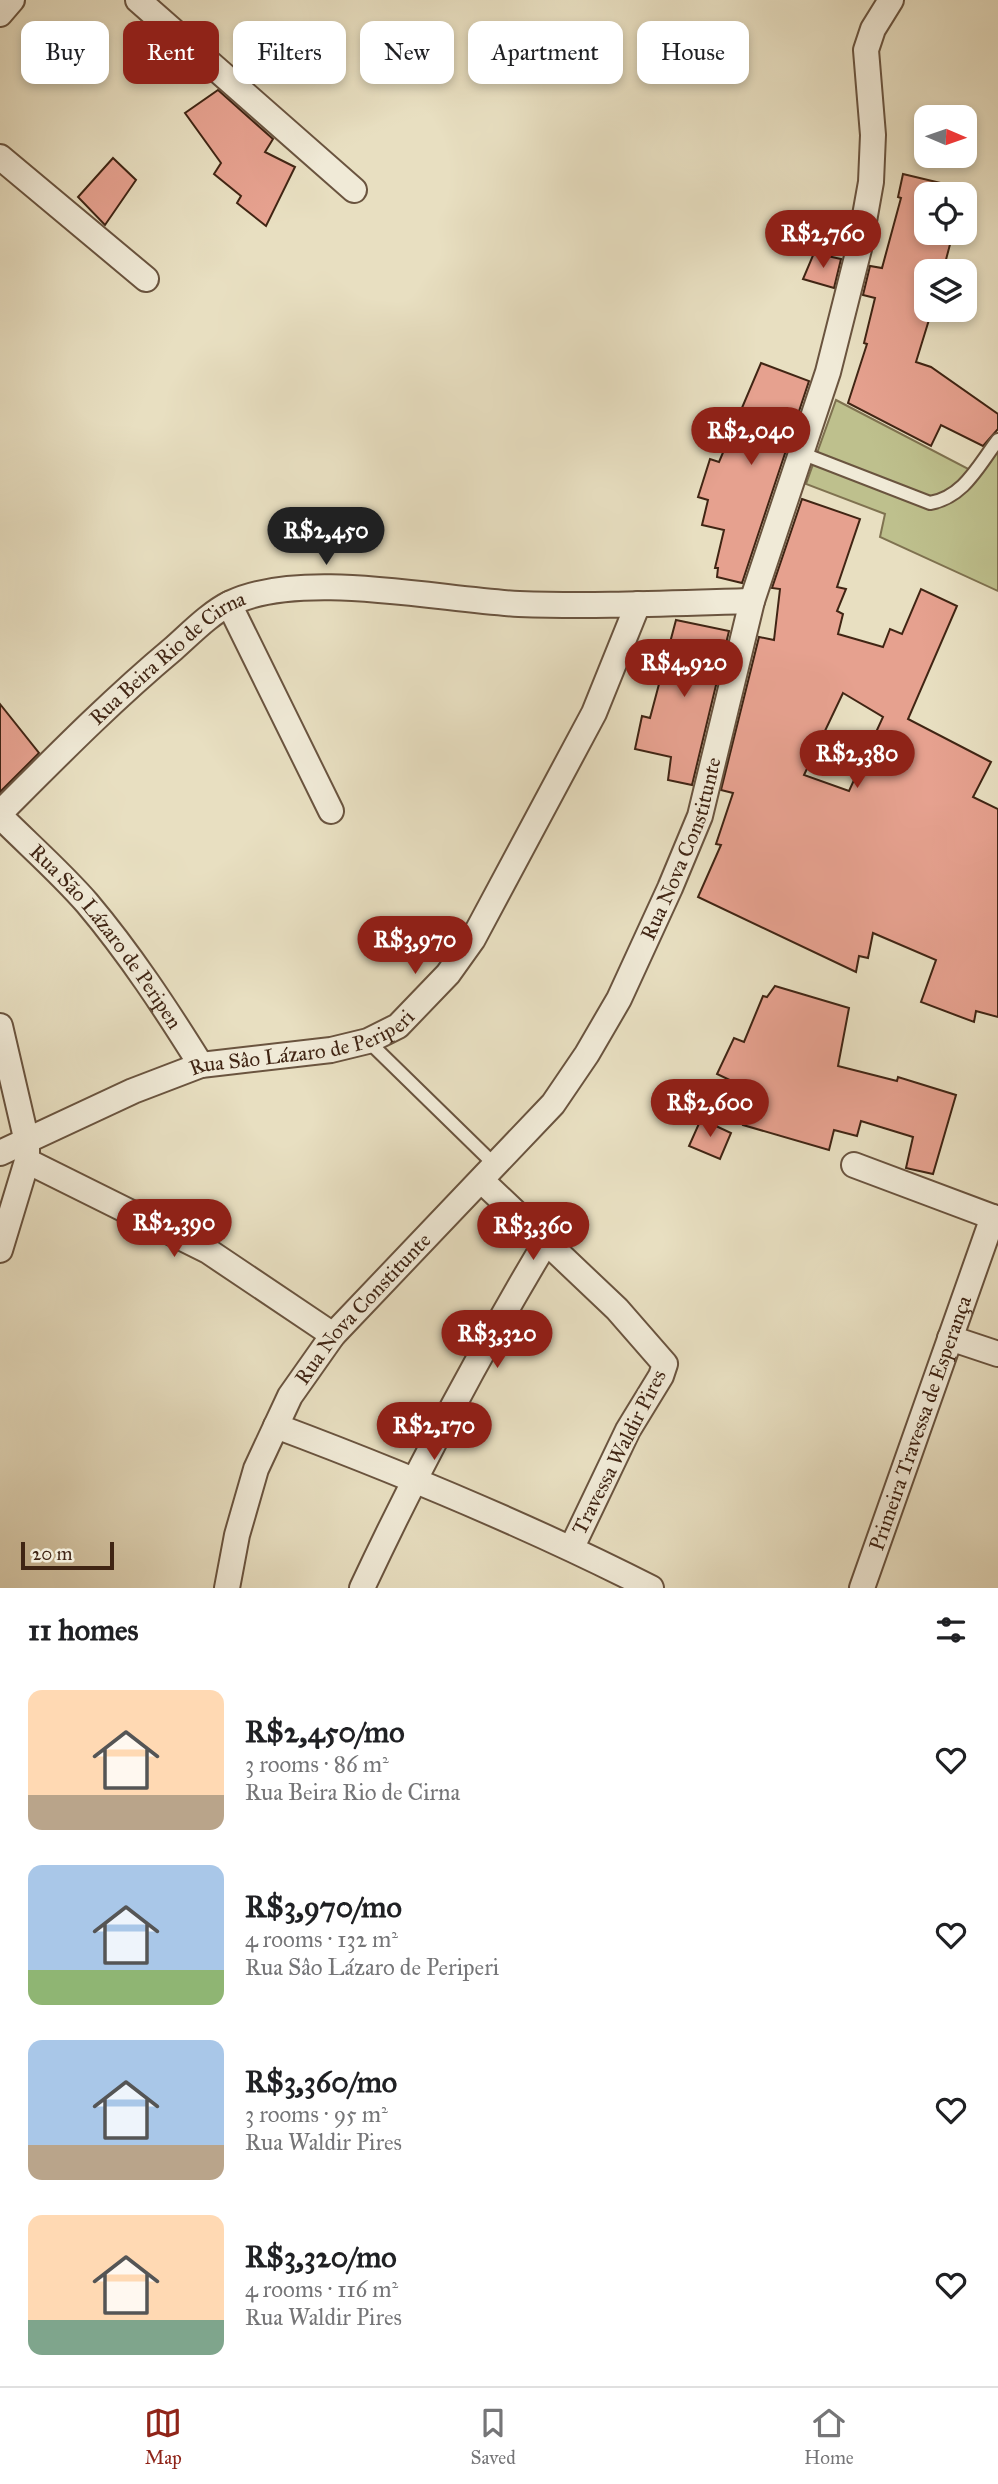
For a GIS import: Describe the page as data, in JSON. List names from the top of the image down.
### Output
{
  "streets": {
    "street": [
      "Rua Beira Rio de Cirna",
      "Rua Nova Constitunte",
      "Rua São Lázaro de Peripen",
      "Rua Sâo Lázaro de Periperi",
      "Primeira Travessa de Esperança",
      "Travessa Waldir Pires"
    ]
  },
  "crossings": [
    ["Rua Beira Rio de Cirna", "Rua Nova Constitunte"],
    ["Rua Beira Rio de Cirna", "Rua São Lázaro de Peripen"],
    ["Rua Beira Rio de Cirna", "Rua Sâo Lázaro de Periperi"],
    ["Rua Nova Constitunte", "Travessa Waldir Pires"],
    ["Rua São Lázaro de Peripen", "Rua Sâo Lázaro de Periperi"]
  ],
  "scale_bar": "20 m",
  "north": "right",
  "page": {
    "chip": [
      "Buy",
      "Rent",
      "Filters",
      "New",
      "Apartment",
      "House"
    ],
    "price": [
      "R$2,760",
      "R$2,040",
      "R$2,450",
      "R$4,920",
      "R$2,380",
      "R$3,970",
      "R$2,600",
      "R$2,390",
      "R$3,360",
      "R$3,320",
      "R$2,170"
    ],
    "scale": "20 m",
    "heading": "11 homes",
    "list": [
      {
        "name": "R$2,450/mo",
        "note": "3 rooms · 86 m² · Rua Beira Rio de Cirna"
      },
      {
        "name": "R$3,970/mo",
        "note": "4 rooms · 132 m² · Rua Sâo Lázaro de Periperi"
      },
      {
        "name": "R$3,360/mo",
        "note": "3 rooms · 95 m² · Rua Waldir Pires"
      },
      {
        "name": "R$3,320/mo",
        "note": "4 rooms · 116 m² · Rua Waldir Pires"
      }
    ],
    "tabs": ["Map", "Saved", "Home"]
  }
}
